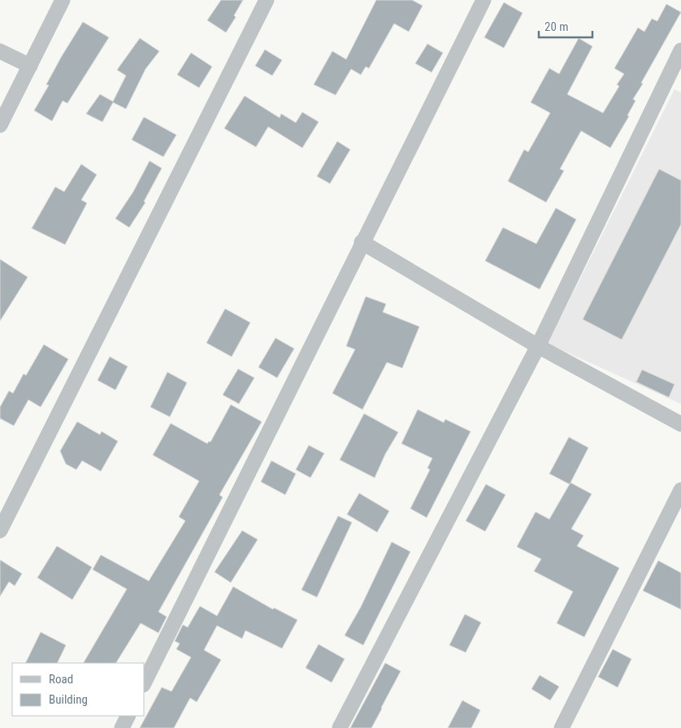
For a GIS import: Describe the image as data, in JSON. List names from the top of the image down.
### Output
{
  "legend": ["Road", "Building"],
  "scale_bar": "20 m"
}
